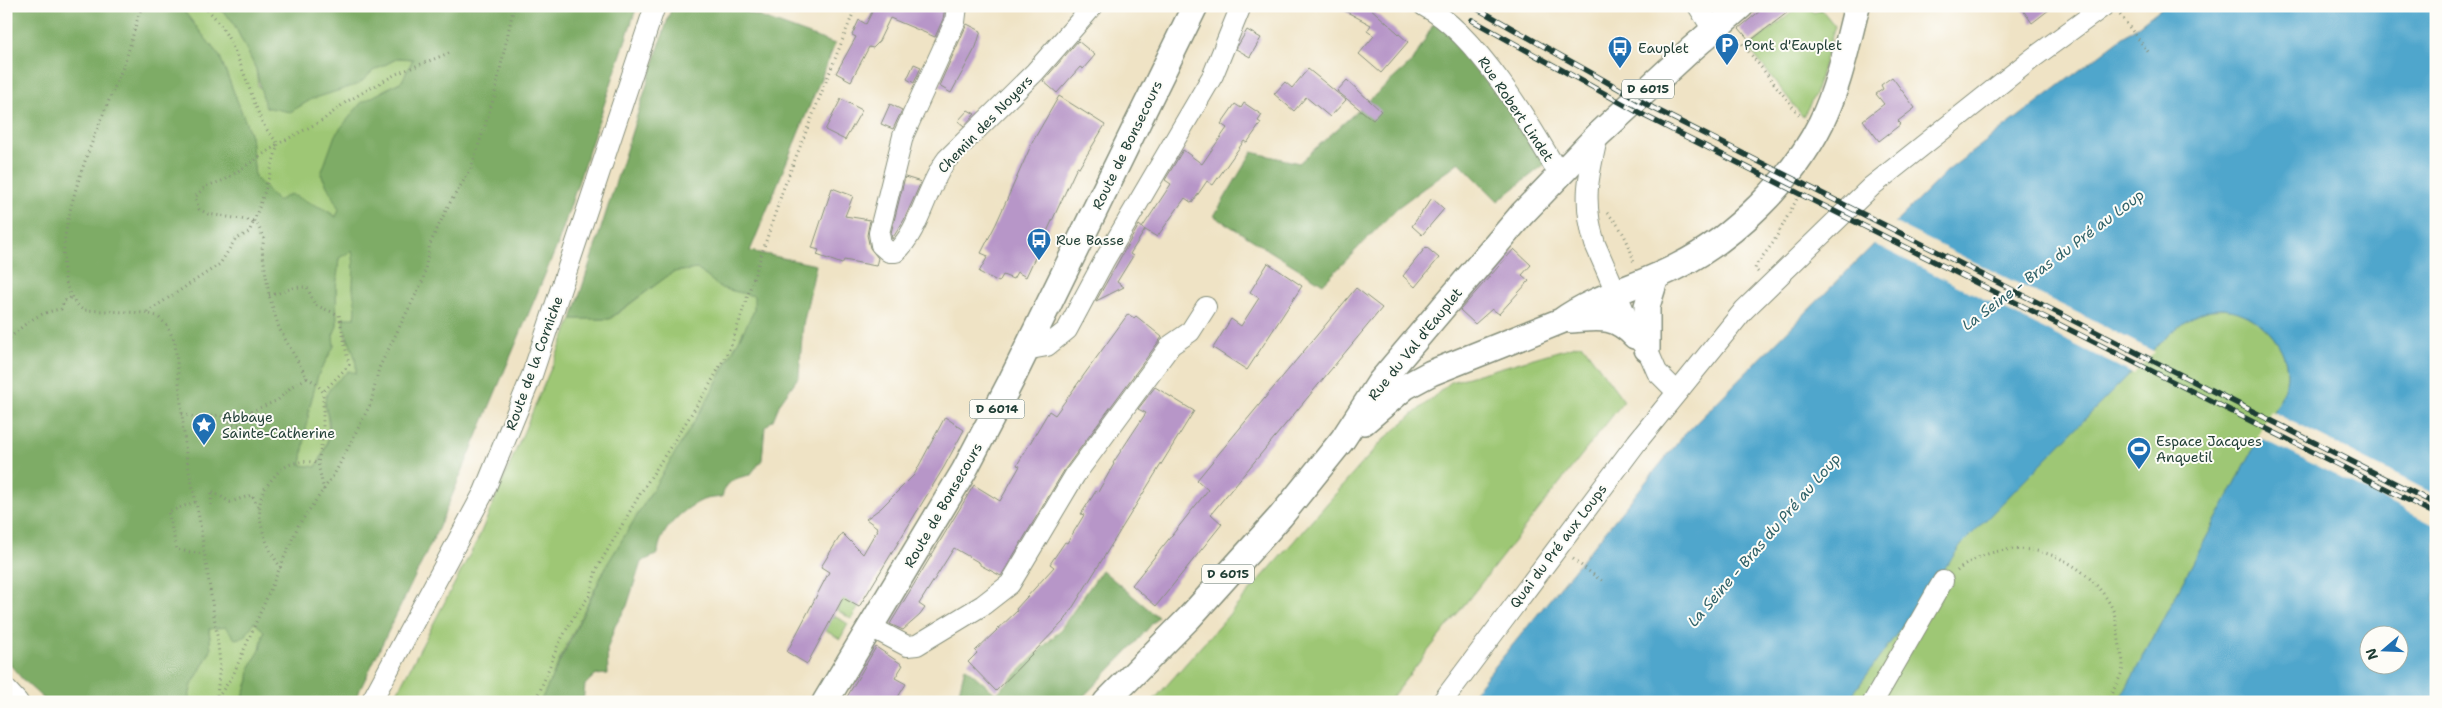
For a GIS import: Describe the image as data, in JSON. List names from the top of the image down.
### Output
{
  "streets": {
    "main road": [
      "D 6015",
      "Route de Bonsecours",
      "Rue du Val d'Eauplet",
      "D 6014"
    ],
    "street": [
      "Rue Robert Lindet",
      "Chemin des Noyers",
      "Route de la Corniche",
      "Quai du Pré aux Loups"
    ]
  },
  "crossings": [
    ["D 6015", "Rue Robert Lindet"],
    ["D 6015", "Rue du Val d'Eauplet"],
    ["Rue Robert Lindet", "Rue du Val d'Eauplet"]
  ],
  "water": ["La Seine - Bras du Pré au Loup"],
  "places": {
    "parking": ["Pont d'Eauplet"],
    "bus stop": ["Eauplet", "Rue Basse"],
    "place": ["Abbaye Sainte-Catherine"],
    "sports": ["Espace Jacques Anquetil"]
  },
  "north": "left"
}
